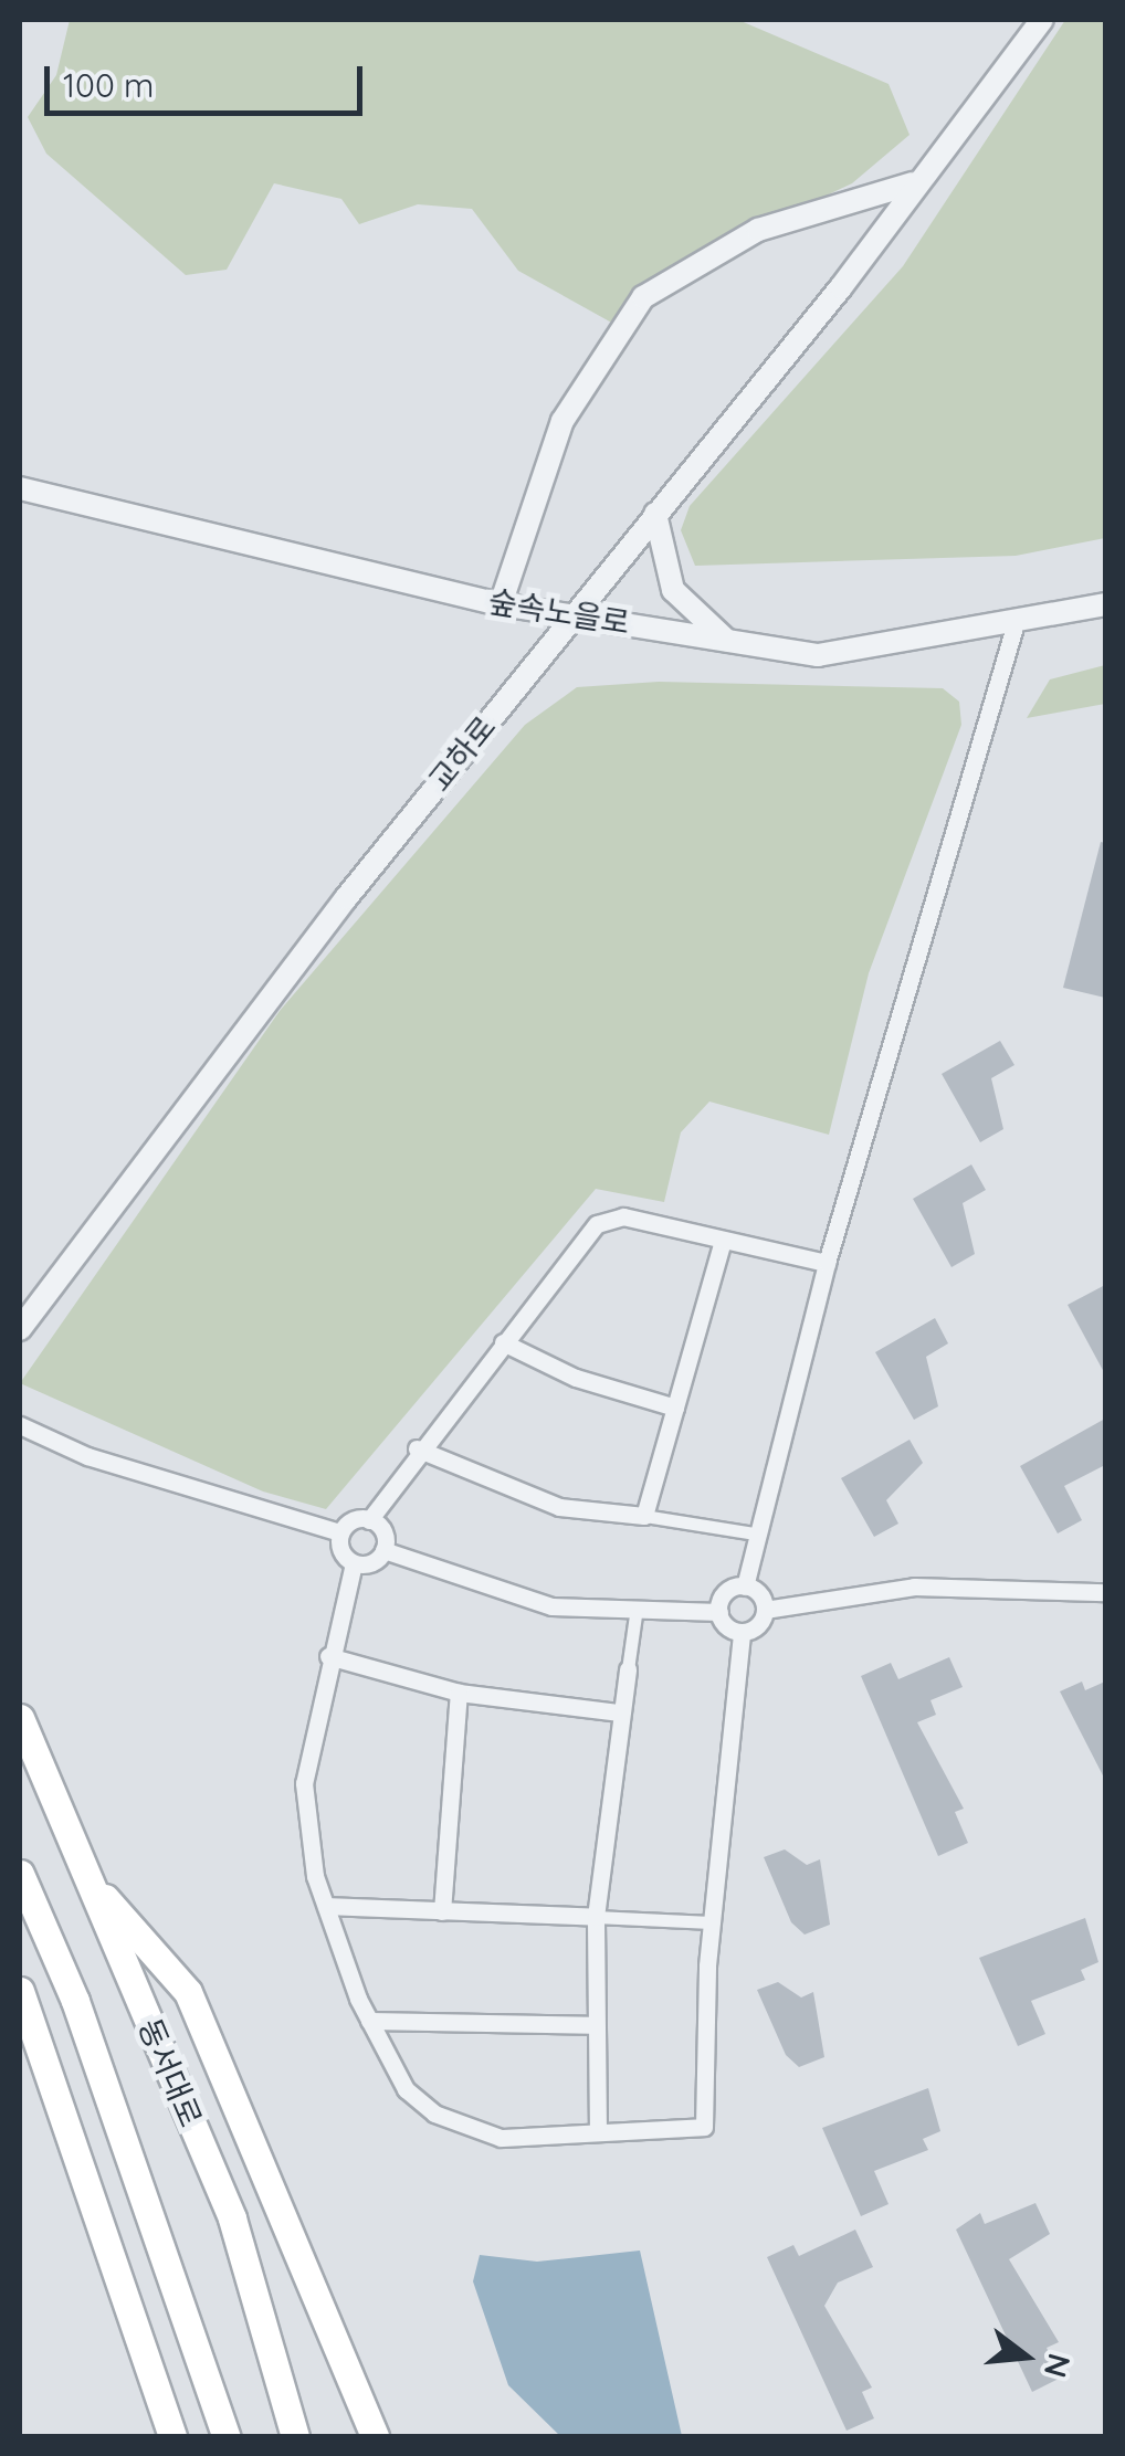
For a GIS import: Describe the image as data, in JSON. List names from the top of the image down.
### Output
{
  "streets": {
    "highway": ["동서대로"],
    "street": ["숲속노을로", "교하로"]
  },
  "crossings": [
    ["숲속노을로", "교하로"]
  ],
  "scale_bar": "100 m",
  "north": "right"
}
